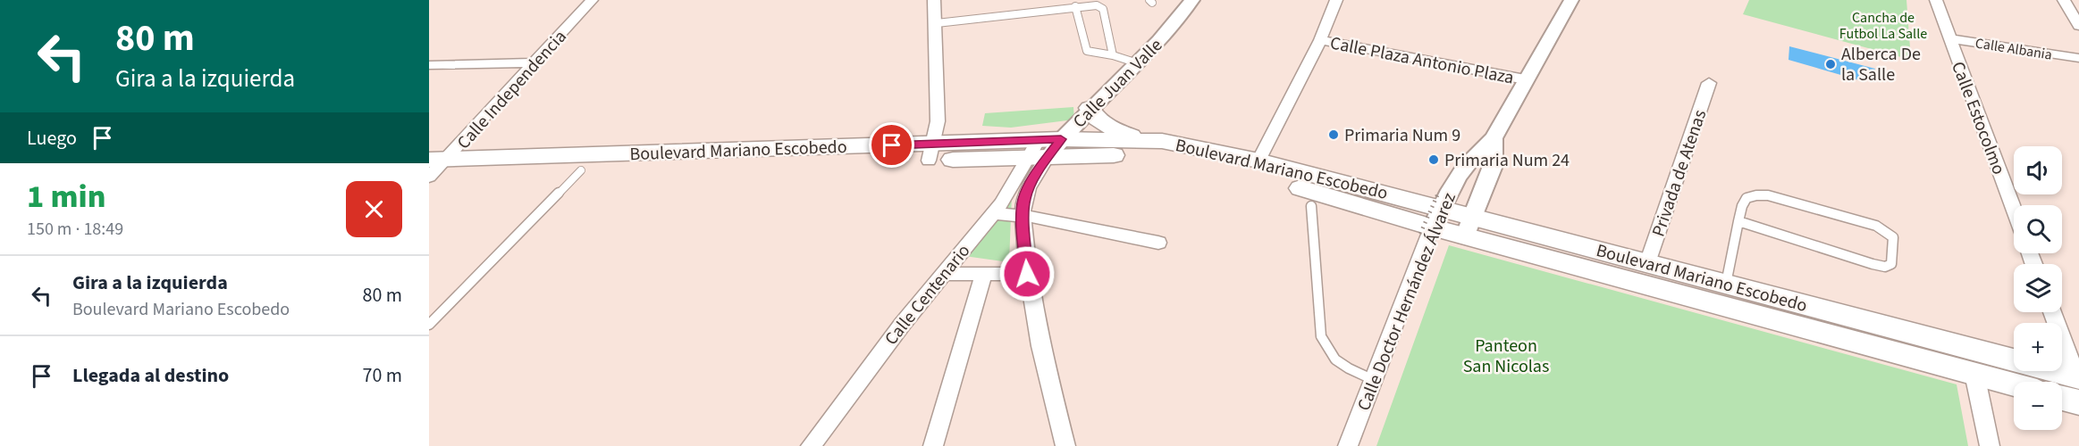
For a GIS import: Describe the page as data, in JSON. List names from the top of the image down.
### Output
{
  "streets": {
    "main road": ["Boulevard Mariano Escobedo"],
    "street": [
      "Calle Albania",
      "Calle Plaza Antonio Plaza",
      "Calle Juan Valle",
      "Calle Independencia",
      "Calle Estocolmo",
      "Privada de Atenas",
      "Calle Centenario",
      "Calle Doctor Hernández Álvarez"
    ]
  },
  "crossings": [
    ["Calle Albania", "Calle Estocolmo"],
    ["Calle Plaza Antonio Plaza", "Calle Doctor Hernández Álvarez"],
    ["Calle Juan Valle", "Boulevard Mariano Escobedo"],
    ["Calle Juan Valle", "Calle Centenario"],
    ["Calle Independencia", "Boulevard Mariano Escobedo"],
    ["Boulevard Mariano Escobedo", "Privada de Atenas"],
    ["Boulevard Mariano Escobedo", "Calle Centenario"],
    ["Boulevard Mariano Escobedo", "Calle Doctor Hernández Álvarez"]
  ],
  "parks": ["Cancha de Futbol La Salle", "Panteon San Nicolas"],
  "places": ["Alberca De la Salle", "Primaria Num 9", "Primaria Num 24"],
  "page": {
    "turn": ["80 m", "Gira a la izquierda"],
    "then": "Luego",
    "map_buttons": ["+", "−"],
    "heading": ["1 min", "150 m · 18:49"],
    "list": [
      {
        "name": "Gira a la izquierda",
        "note": "Boulevard Mariano Escobedo",
        "value": "80 m"
      },
      {
        "name": "Llegada al destino",
        "value": "70 m"
      }
    ]
  }
}
